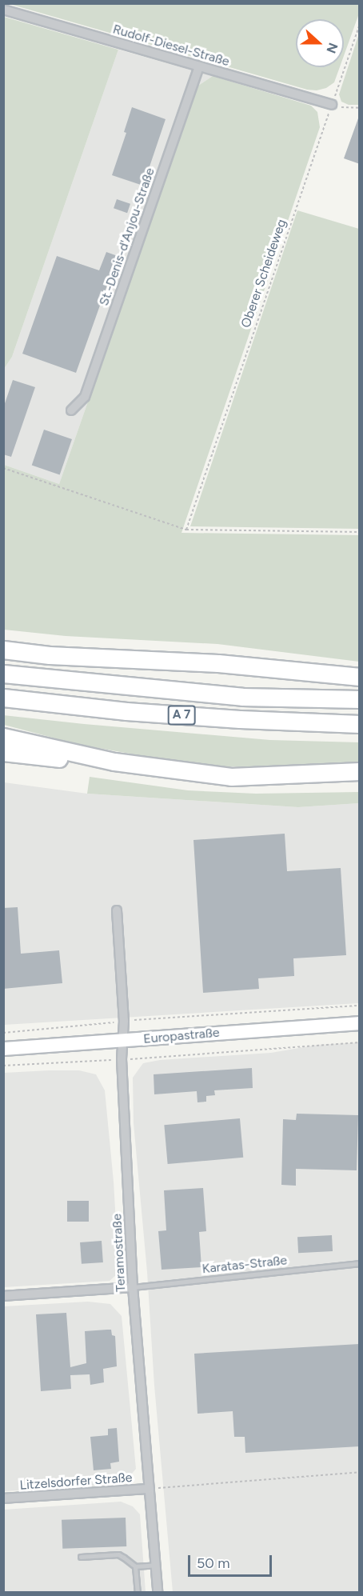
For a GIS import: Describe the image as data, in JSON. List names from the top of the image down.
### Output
{
  "streets": {
    "highway": ["A 7"],
    "main road": ["Europastraße"],
    "street": [
      "Rudolf-Diesel-Straße",
      "St.-Denis-d'Anjou-Straße",
      "Teramostraße",
      "Litzelsdorfer Straße"
    ],
    "lane": ["Karatas-Straße"],
    "path": ["Oberer Scheideweg"]
  },
  "crossings": [
    ["Rudolf-Diesel-Straße", "St.-Denis-d'Anjou-Straße"],
    ["Rudolf-Diesel-Straße", "Oberer Scheideweg"],
    ["Europastraße", "Teramostraße"],
    ["Teramostraße", "Karatas-Straße"],
    ["Teramostraße", "Litzelsdorfer Straße"]
  ],
  "scale_bar": "50 m",
  "north": "right"
}
